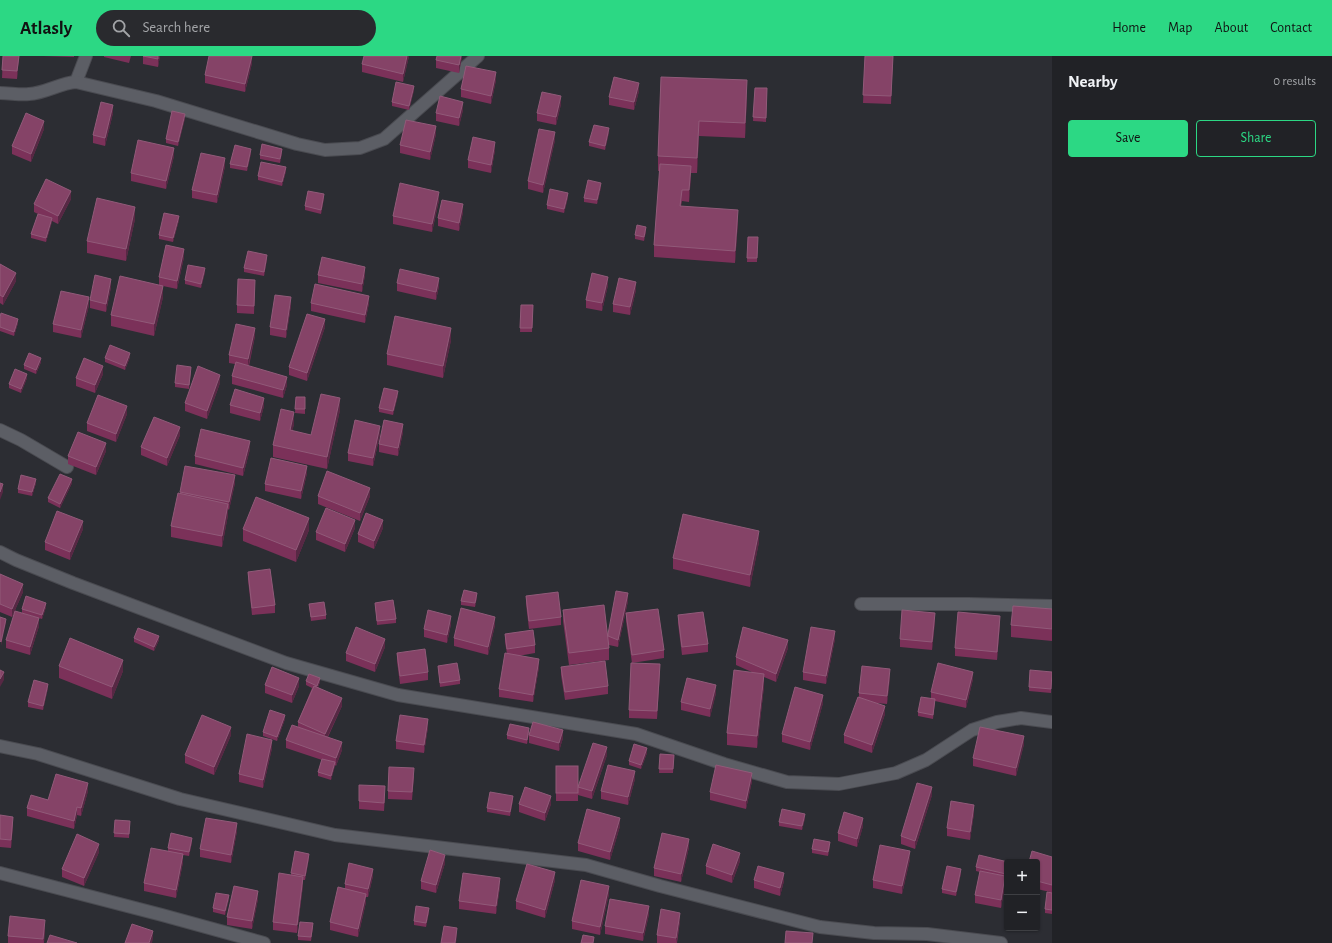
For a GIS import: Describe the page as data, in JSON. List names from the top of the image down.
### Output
{
  "page": {
    "header": "Atlasly",
    "search": "Search here",
    "nav": [
      "Home",
      "Map",
      "About",
      "Contact"
    ],
    "heading": ["Nearby", "0 results"],
    "buttons": ["Save", "Share"],
    "map_buttons": ["+", "−"]
  }
}
